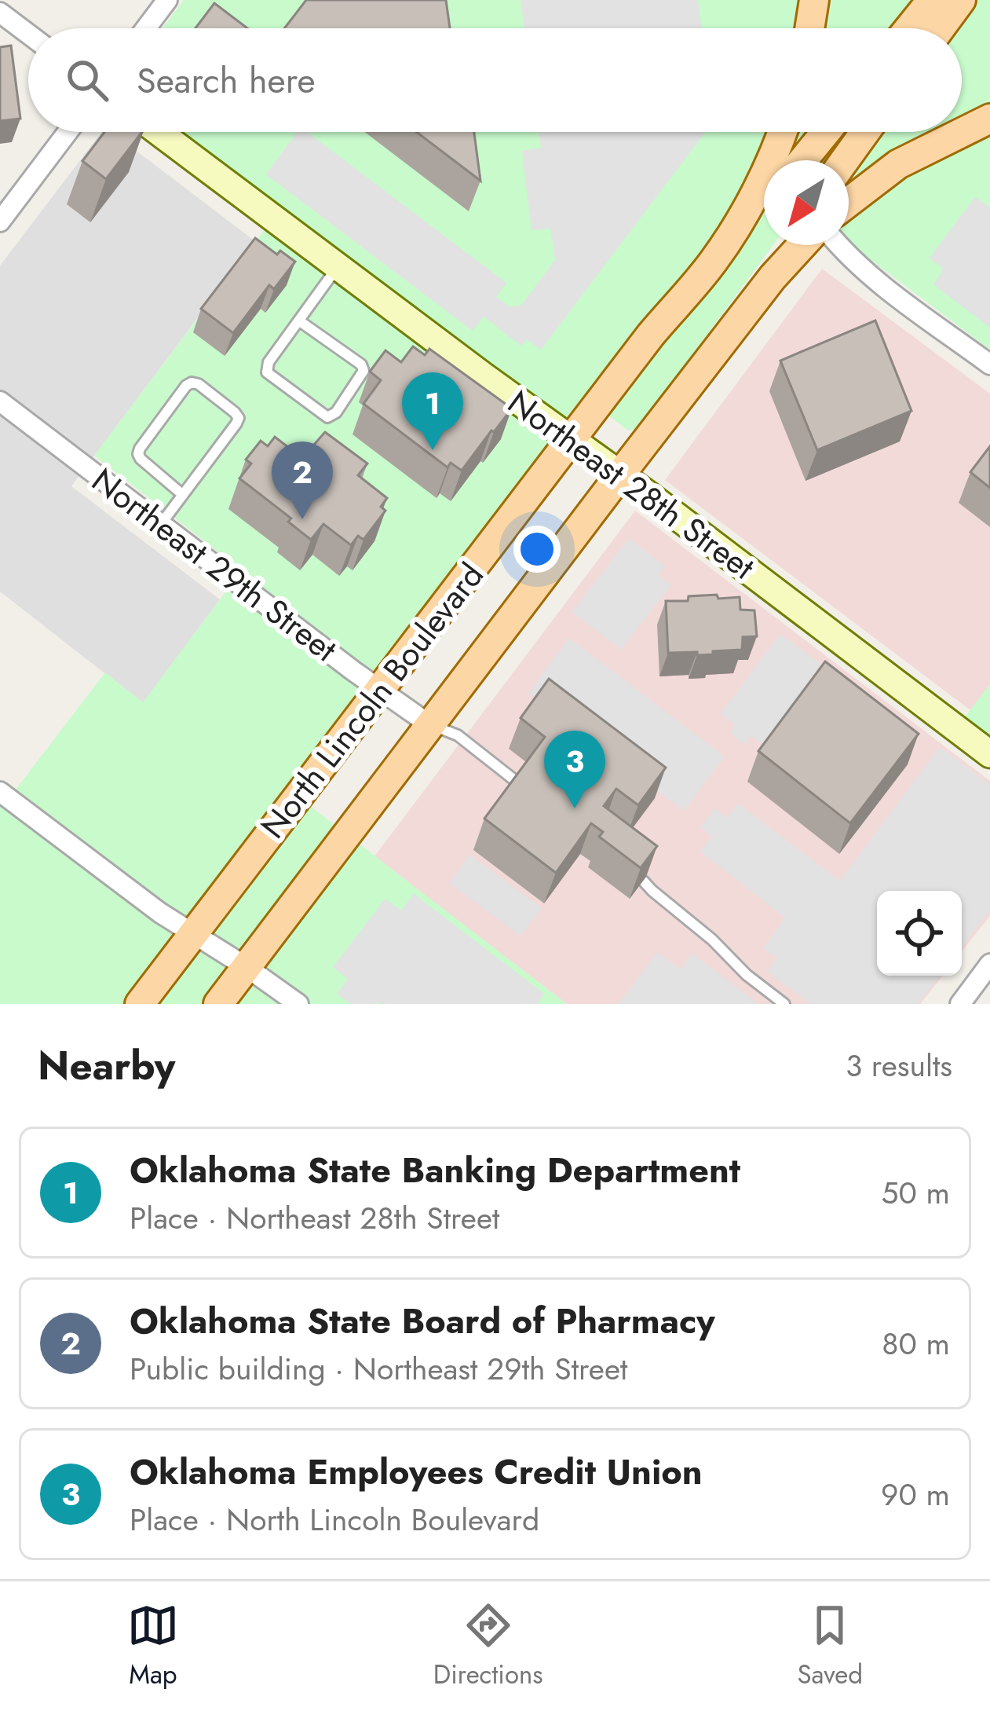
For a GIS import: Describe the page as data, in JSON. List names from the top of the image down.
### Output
{
  "streets": {
    "main road": ["North Lincoln Boulevard"],
    "street": ["Northeast 28th Street", "Northeast 29th Street"]
  },
  "crossings": [
    ["Northeast 28th Street", "North Lincoln Boulevard"],
    ["Northeast 29th Street", "North Lincoln Boulevard"]
  ],
  "north": "bottom left",
  "page": {
    "search": "Search here",
    "pins": ["1", "2", "3"],
    "heading": ["Nearby", "3 results"],
    "list": [
      {
        "mark": "1",
        "name": "Oklahoma State Banking Department",
        "note": "Place · Northeast 28th Street",
        "value": "50 m"
      },
      {
        "mark": "2",
        "name": "Oklahoma State Board of Pharmacy",
        "note": "Public building · Northeast 29th Street",
        "value": "80 m"
      },
      {
        "mark": "3",
        "name": "Oklahoma Employees Credit Union",
        "note": "Place · North Lincoln Boulevard",
        "value": "90 m"
      }
    ],
    "nav": ["Map", "Directions", "Saved"]
  }
}
